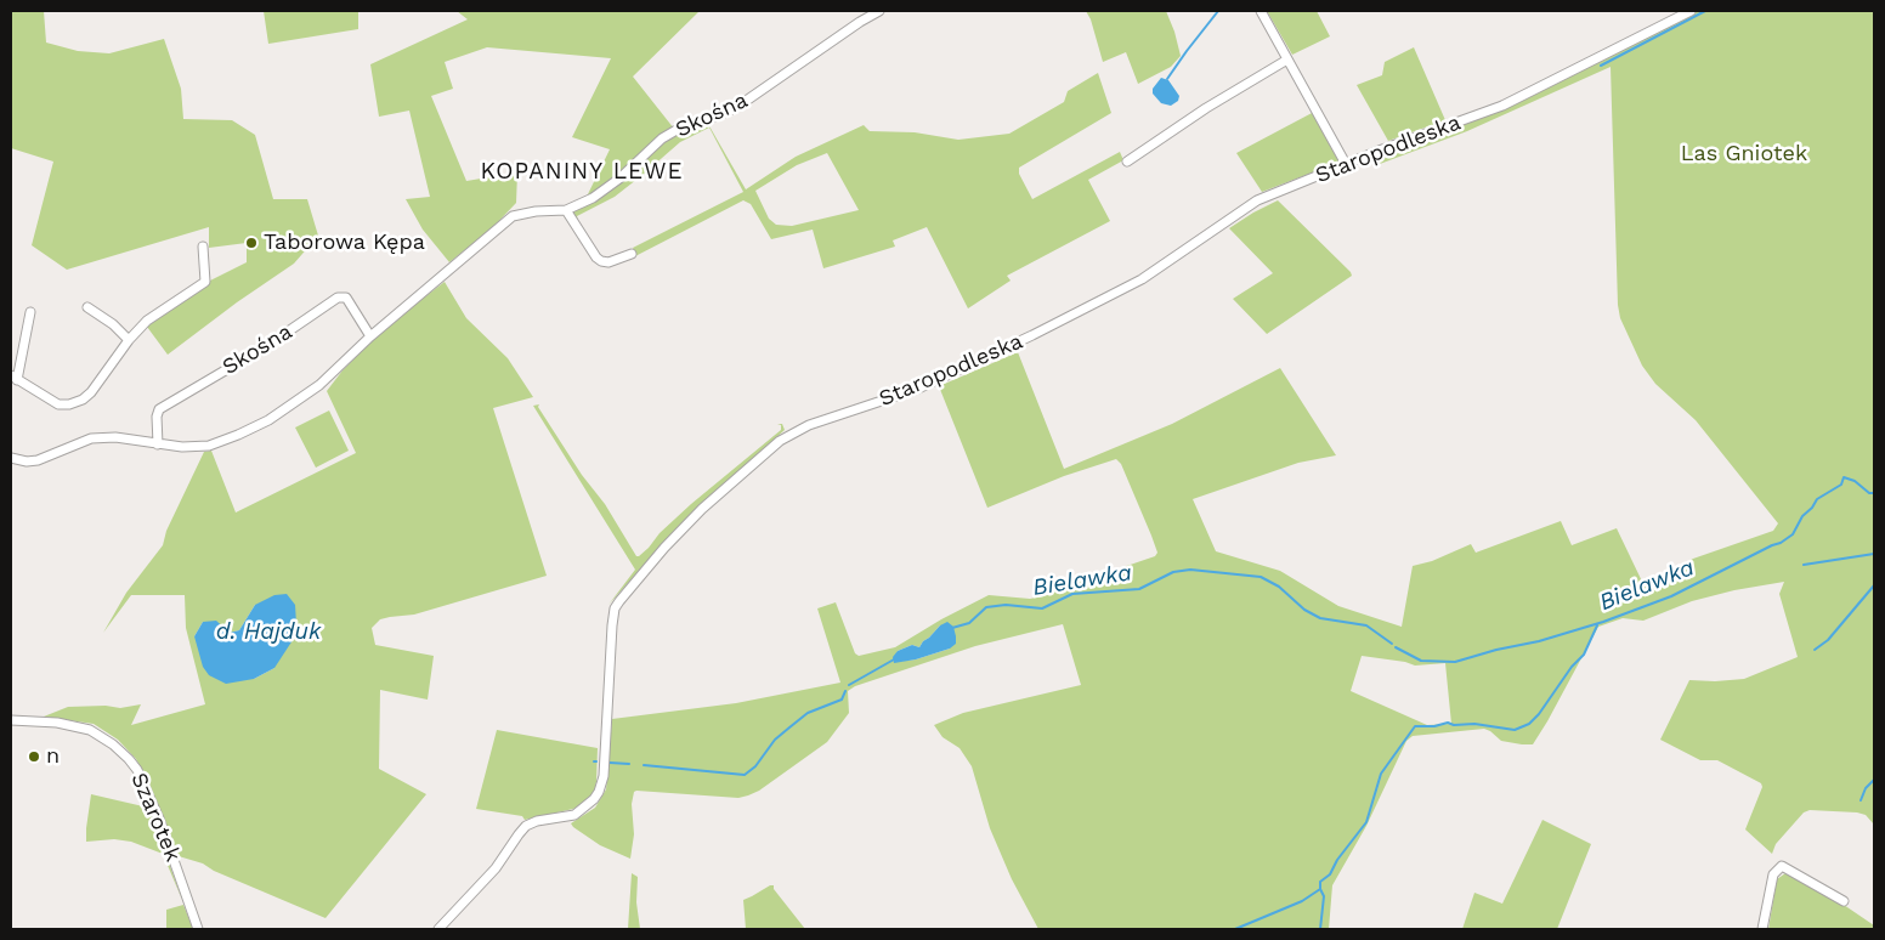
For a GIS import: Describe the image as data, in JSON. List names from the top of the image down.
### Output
{
  "streets": {
    "street": ["Skośna", "Staropodleska", "Szarotek"]
  },
  "districts": ["KOPANINY LEWE"],
  "water": ["Bielawka", "d. Hajduk"],
  "parks": ["Las Gniotek"],
  "places": ["Taborowa Kępa", "n"]
}
